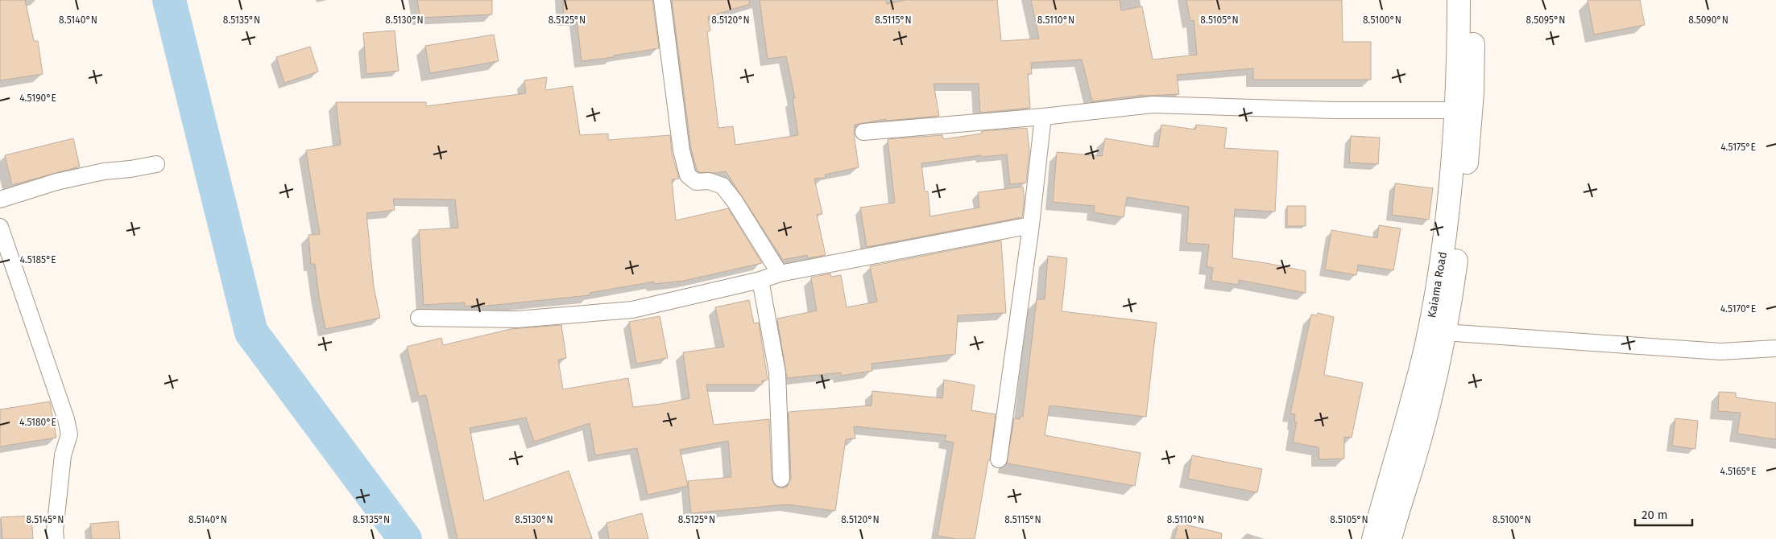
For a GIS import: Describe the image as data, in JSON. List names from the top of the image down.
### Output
{
  "streets": {
    "highway": ["Kaiama Road"]
  },
  "scale_bar": "20 m",
  "coordinates": [
    "8.5090°N",
    "8.5140°N",
    "8.5135°N",
    "8.5130°N",
    "8.5125°N",
    "8.5120°N",
    "8.5115°N",
    "8.5110°N",
    "8.5105°N",
    "8.5100°N",
    "8.5095°N",
    "4.5190°E",
    "4.5175°E",
    "4.5185°E",
    "4.5170°E",
    "4.5180°E",
    "4.5165°E",
    "8.5145°N"
  ]
}
